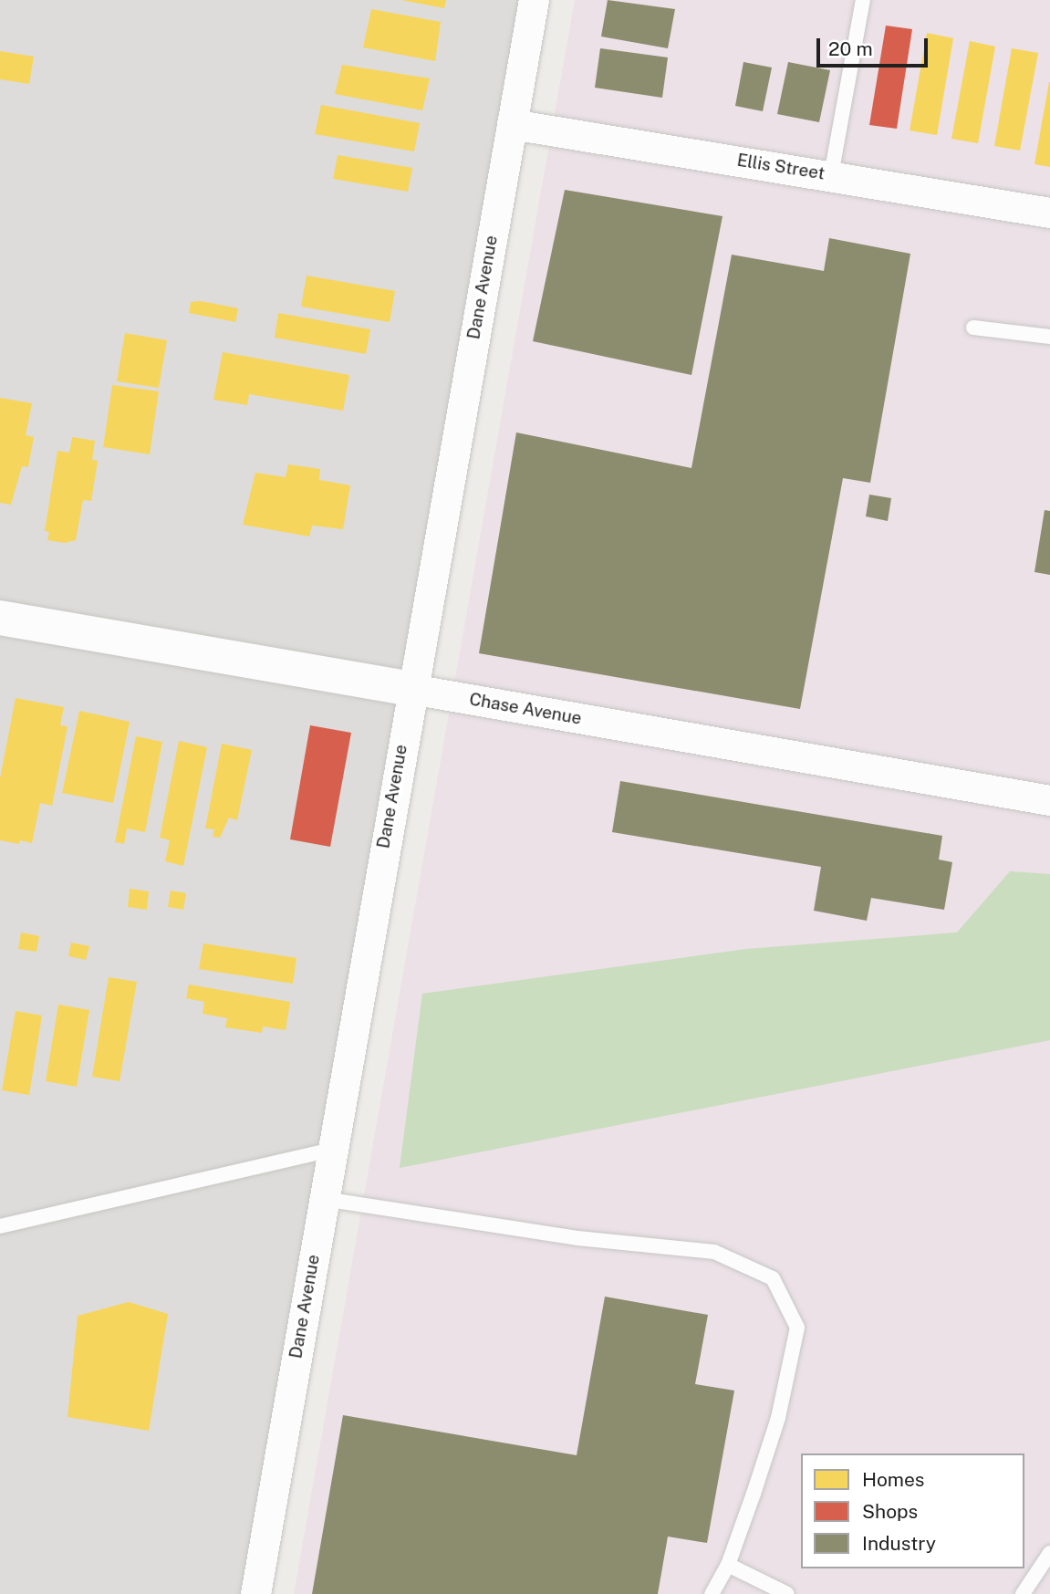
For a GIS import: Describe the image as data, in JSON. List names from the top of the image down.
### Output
{
  "streets": {
    "street": ["Ellis Street", "Dane Avenue", "Chase Avenue"]
  },
  "crossings": [
    ["Ellis Street", "Dane Avenue"],
    ["Dane Avenue", "Chase Avenue"]
  ],
  "legend": ["Homes", "Shops", "Industry"],
  "scale_bar": "20 m"
}
